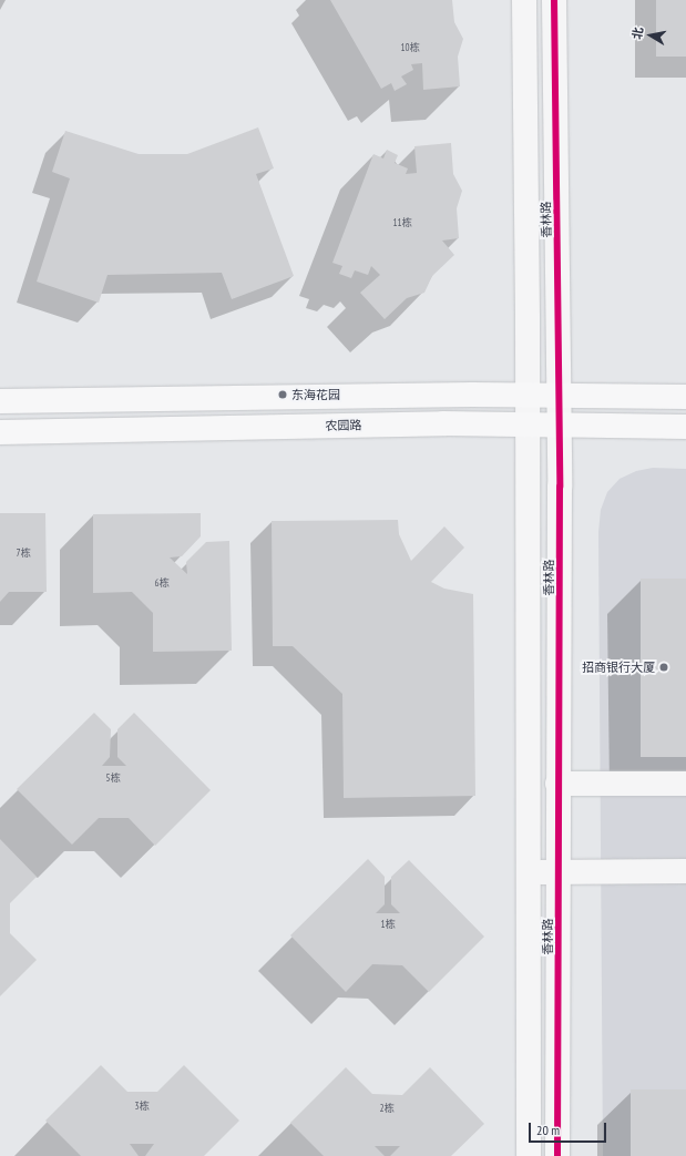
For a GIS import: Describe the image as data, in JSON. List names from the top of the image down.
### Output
{
  "streets": {
    "main road": ["农园路"],
    "street": ["香林路"]
  },
  "crossings": [
    ["香林路", "农园路"]
  ],
  "places": ["东海花园", "招商银行大厦"],
  "house_numbers": [
    "10栋",
    "11栋",
    "7栋",
    "6栋",
    "5栋",
    "1栋",
    "3栋",
    "2栋"
  ],
  "scale_bar": "20 m",
  "north": "left"
}
